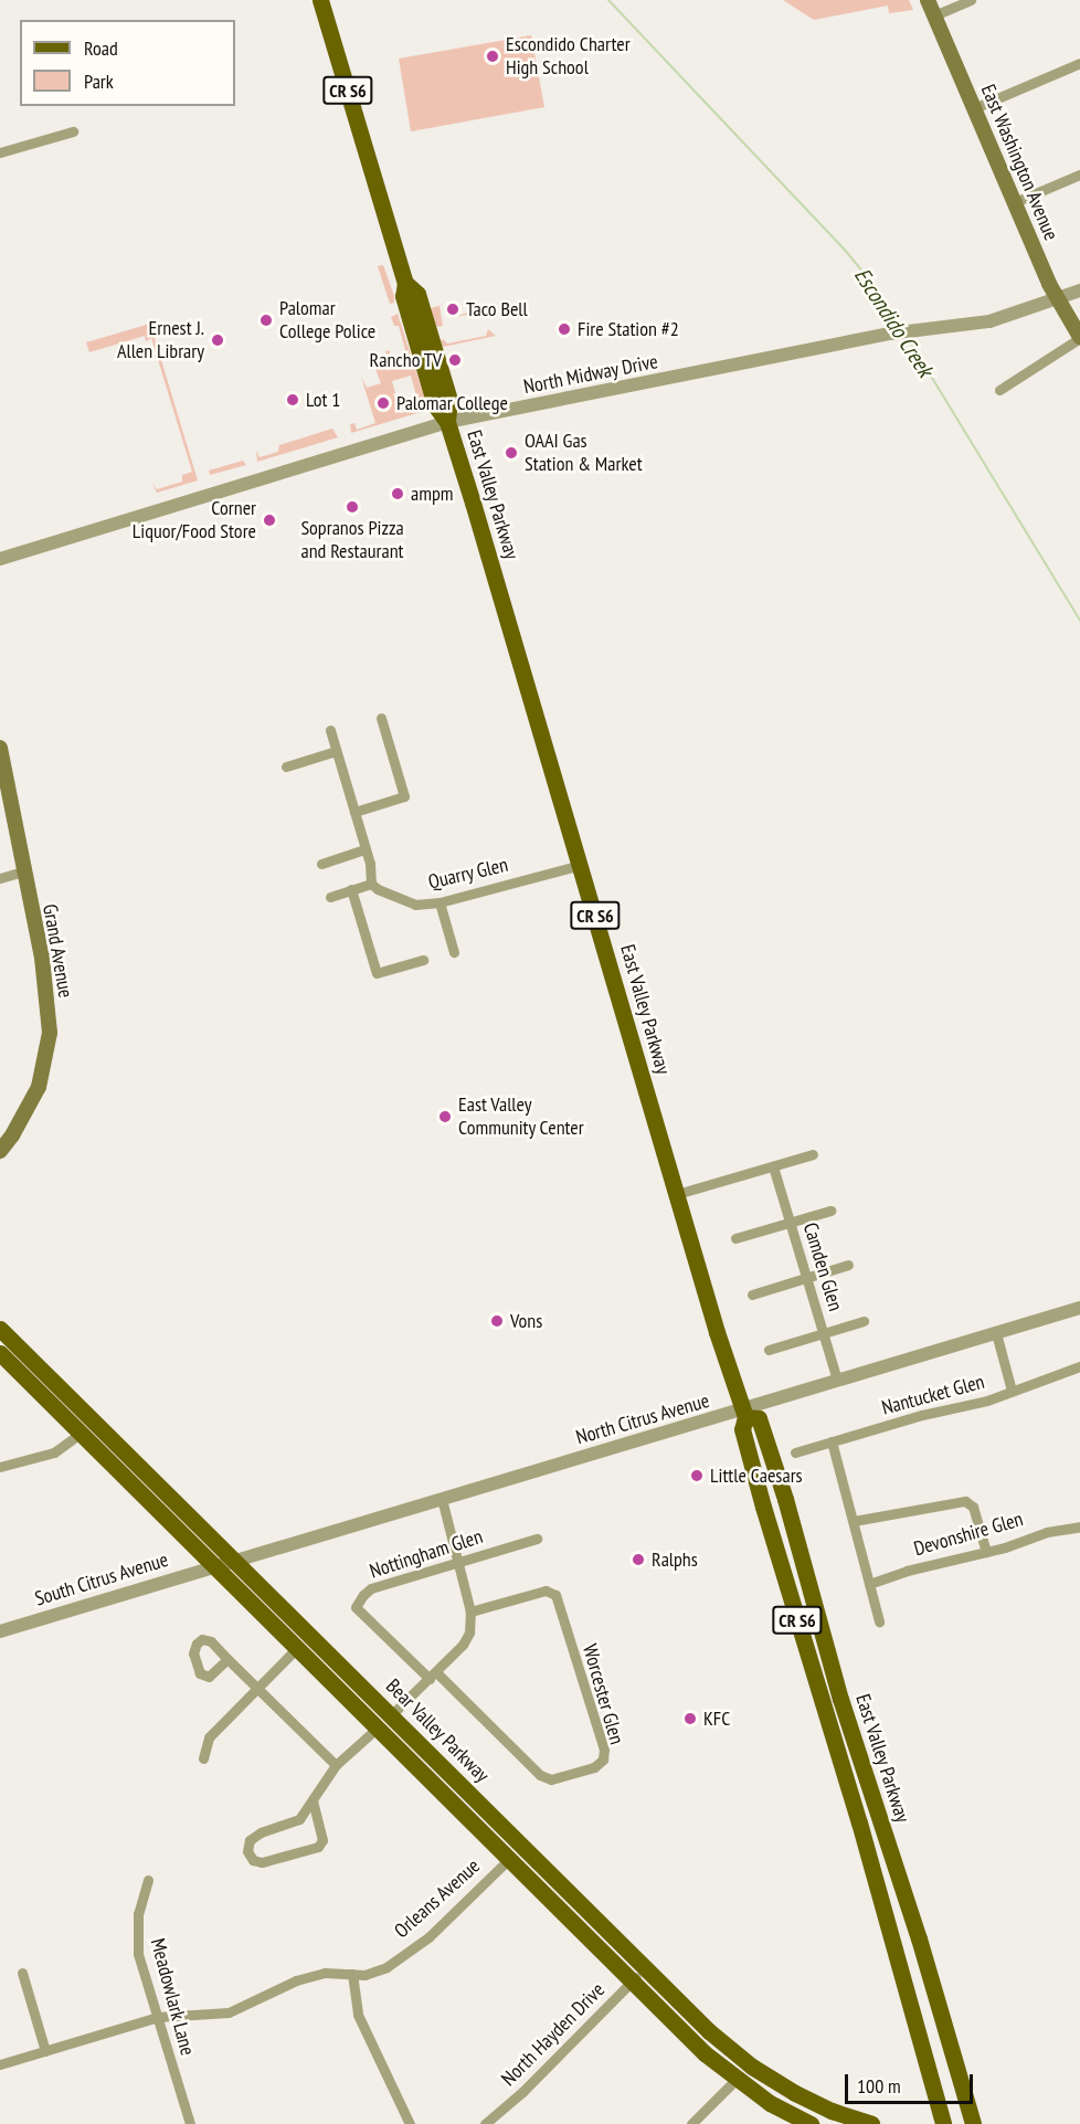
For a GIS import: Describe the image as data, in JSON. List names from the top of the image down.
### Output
{
  "streets": {
    "main road": [
      "CR S6",
      "East Washington Avenue",
      "East Valley Parkway",
      "Grand Avenue",
      "Bear Valley Parkway"
    ],
    "street": [
      "North Midway Drive",
      "Quarry Glen",
      "Camden Glen",
      "Nantucket Glen",
      "North Citrus Avenue",
      "Devonshire Glen",
      "Nottingham Glen",
      "South Citrus Avenue",
      "Worcester Glen",
      "Orleans Avenue",
      "Meadowlark Lane",
      "North Hayden Drive"
    ]
  },
  "crossings": [
    ["East Washington Avenue", "North Midway Drive"],
    ["North Midway Drive", "East Valley Parkway"],
    ["East Valley Parkway", "Quarry Glen"],
    ["East Valley Parkway", "North Citrus Avenue"],
    ["Camden Glen", "North Citrus Avenue"],
    ["North Citrus Avenue", "South Citrus Avenue"],
    ["North Citrus Avenue", "Bear Valley Parkway"],
    ["Nottingham Glen", "Worcester Glen"],
    ["South Citrus Avenue", "Bear Valley Parkway"],
    ["Bear Valley Parkway", "Orleans Avenue"],
    ["Bear Valley Parkway", "North Hayden Drive"],
    ["Orleans Avenue", "Meadowlark Lane"]
  ],
  "water": ["Escondido Creek"],
  "places": [
    "Escondido Charter High School",
    "Taco Bell",
    "Palomar College Police",
    "Fire Station #2",
    "Ernest J. Allen Library",
    "Rancho TV",
    "Lot 1",
    "Palomar College",
    "OAAI Gas Station & Market",
    "ampm",
    "Sopranos Pizza and Restaurant",
    "Corner Liquor/Food Store",
    "East Valley Community Center",
    "Vons",
    "Little Caesars",
    "Ralphs",
    "KFC"
  ],
  "legend": ["Road", "Park"],
  "scale_bar": "100 m"
}
